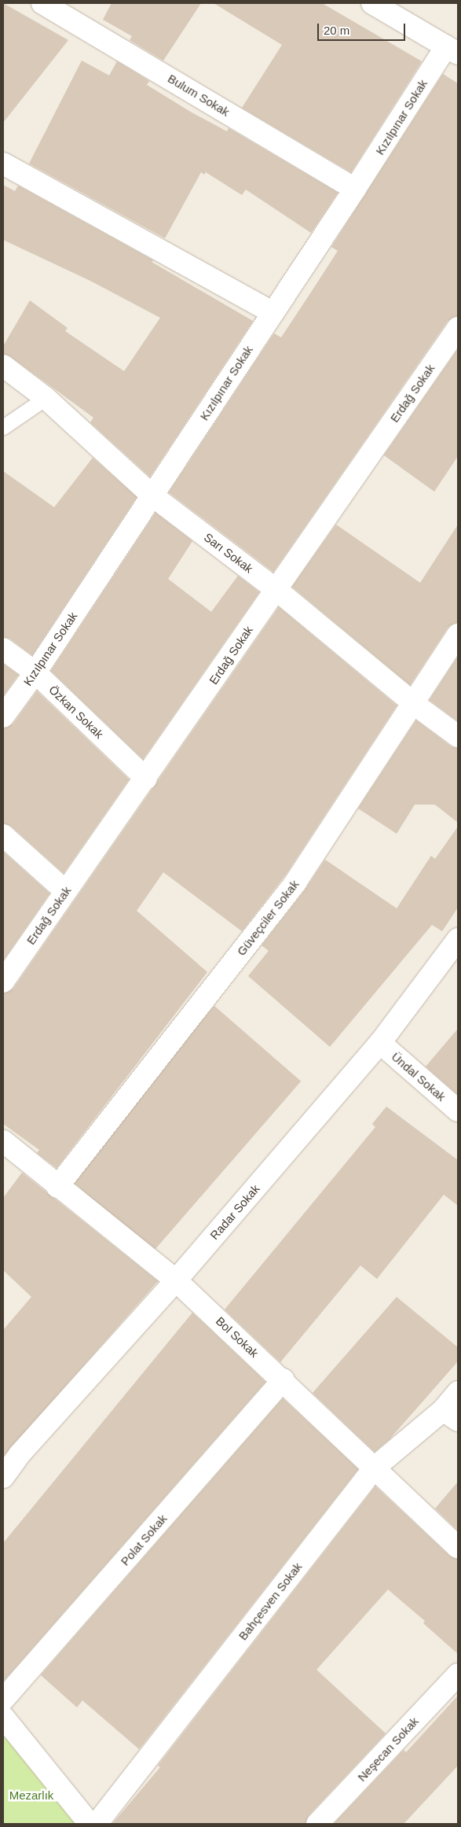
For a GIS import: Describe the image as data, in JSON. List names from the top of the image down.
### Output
{
  "streets": {
    "street": [
      "Bulum Sokak",
      "Kızılpınar Sokak",
      "Erdağ Sokak",
      "Sarı Sokak",
      "Özkan Sokak",
      "Güveçciler Sokak",
      "Ündal Sokak",
      "Radar Sokak",
      "Bol Sokak",
      "Polat Sokak",
      "Bahçesven Sokak",
      "Neşecan Sokak"
    ]
  },
  "crossings": [
    ["Bulum Sokak", "Kızılpınar Sokak"],
    ["Kızılpınar Sokak", "Sarı Sokak"],
    ["Kızılpınar Sokak", "Özkan Sokak"],
    ["Erdağ Sokak", "Sarı Sokak"],
    ["Erdağ Sokak", "Özkan Sokak"],
    ["Sarı Sokak", "Güveçciler Sokak"],
    ["Güveçciler Sokak", "Bol Sokak"],
    ["Ündal Sokak", "Radar Sokak"],
    ["Radar Sokak", "Bol Sokak"],
    ["Bol Sokak", "Polat Sokak"],
    ["Bol Sokak", "Bahçesven Sokak"]
  ],
  "parks": ["Mezarlık"],
  "scale_bar": "20 m"
}
